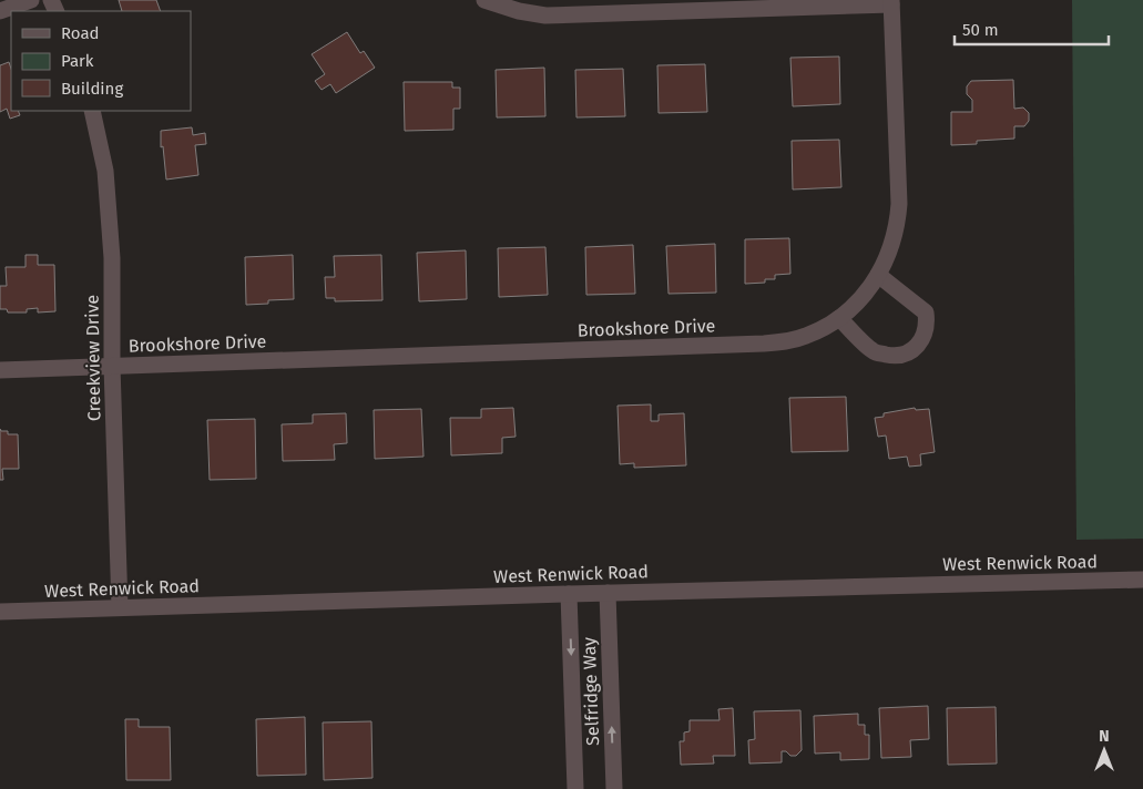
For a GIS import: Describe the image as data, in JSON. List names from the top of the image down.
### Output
{
  "streets": {
    "street": [
      "Brookshore Drive",
      "Creekview Drive",
      "West Renwick Road",
      "Selfridge Way"
    ]
  },
  "crossings": [
    ["Brookshore Drive", "Creekview Drive"],
    ["Creekview Drive", "West Renwick Road"],
    ["West Renwick Road", "Selfridge Way"]
  ],
  "legend": ["Road", "Park", "Building"],
  "scale_bar": "50 m",
  "north": "top"
}
